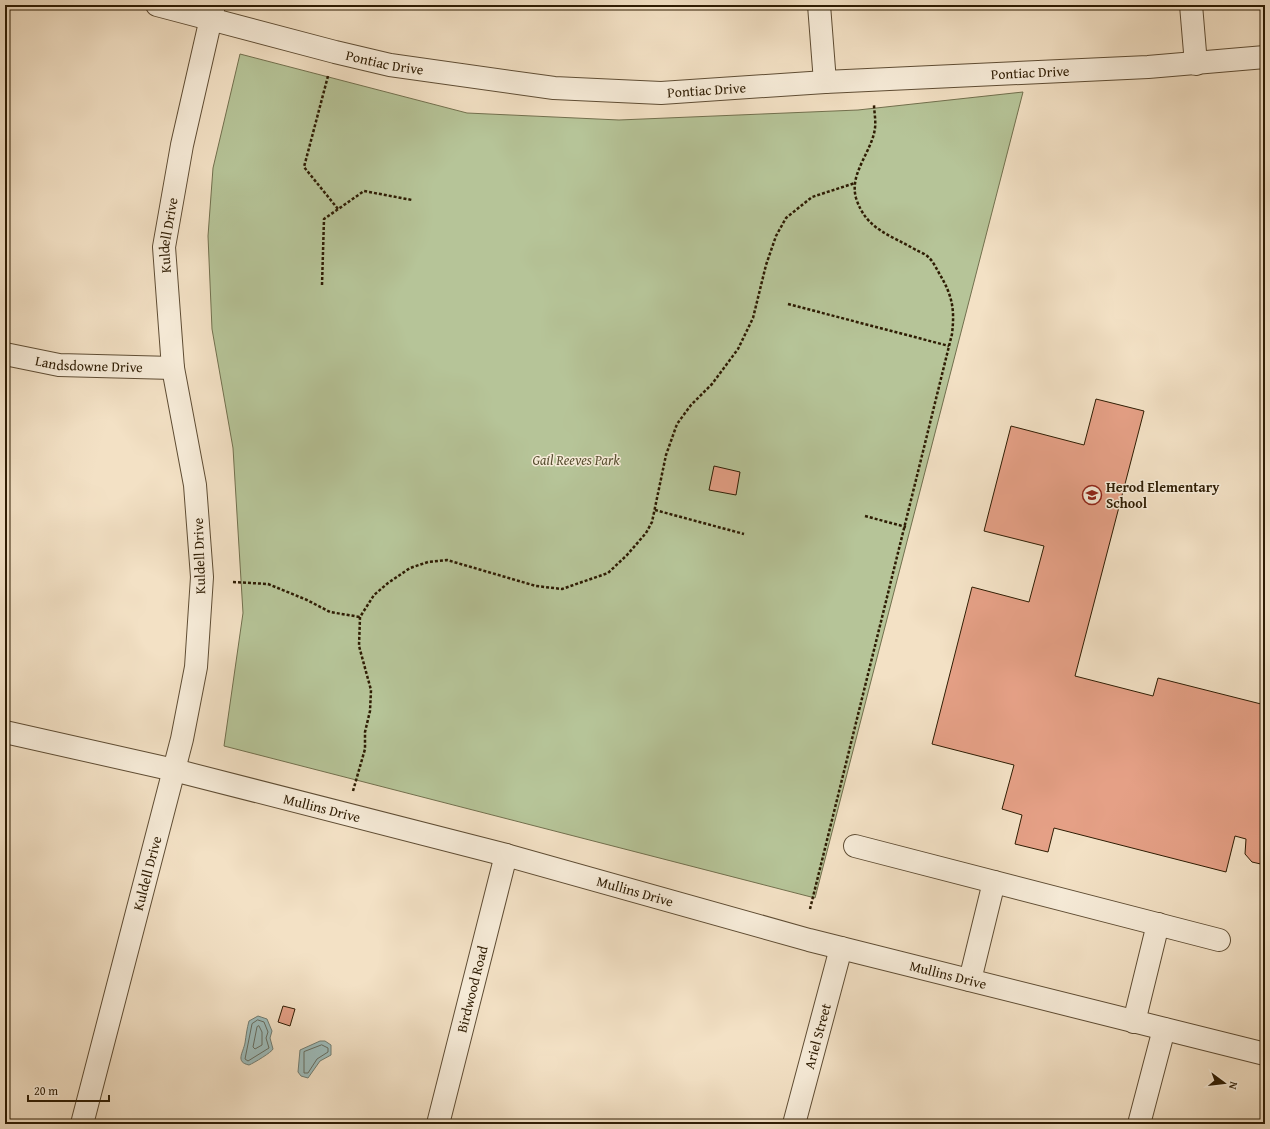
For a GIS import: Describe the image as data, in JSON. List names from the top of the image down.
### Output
{
  "streets": {
    "street": [
      "Pontiac Drive",
      "Kuldell Drive",
      "Landsdowne Drive",
      "Mullins Drive",
      "Birdwood Road",
      "Ariel Street"
    ]
  },
  "crossings": [
    ["Pontiac Drive", "Kuldell Drive"],
    ["Kuldell Drive", "Landsdowne Drive"],
    ["Kuldell Drive", "Mullins Drive"],
    ["Mullins Drive", "Birdwood Road"],
    ["Mullins Drive", "Ariel Street"]
  ],
  "parks": ["Gail Reeves Park"],
  "places": {
    "school or university": ["Herod Elementary School"]
  },
  "scale_bar": "20 m",
  "north": "right"
}
